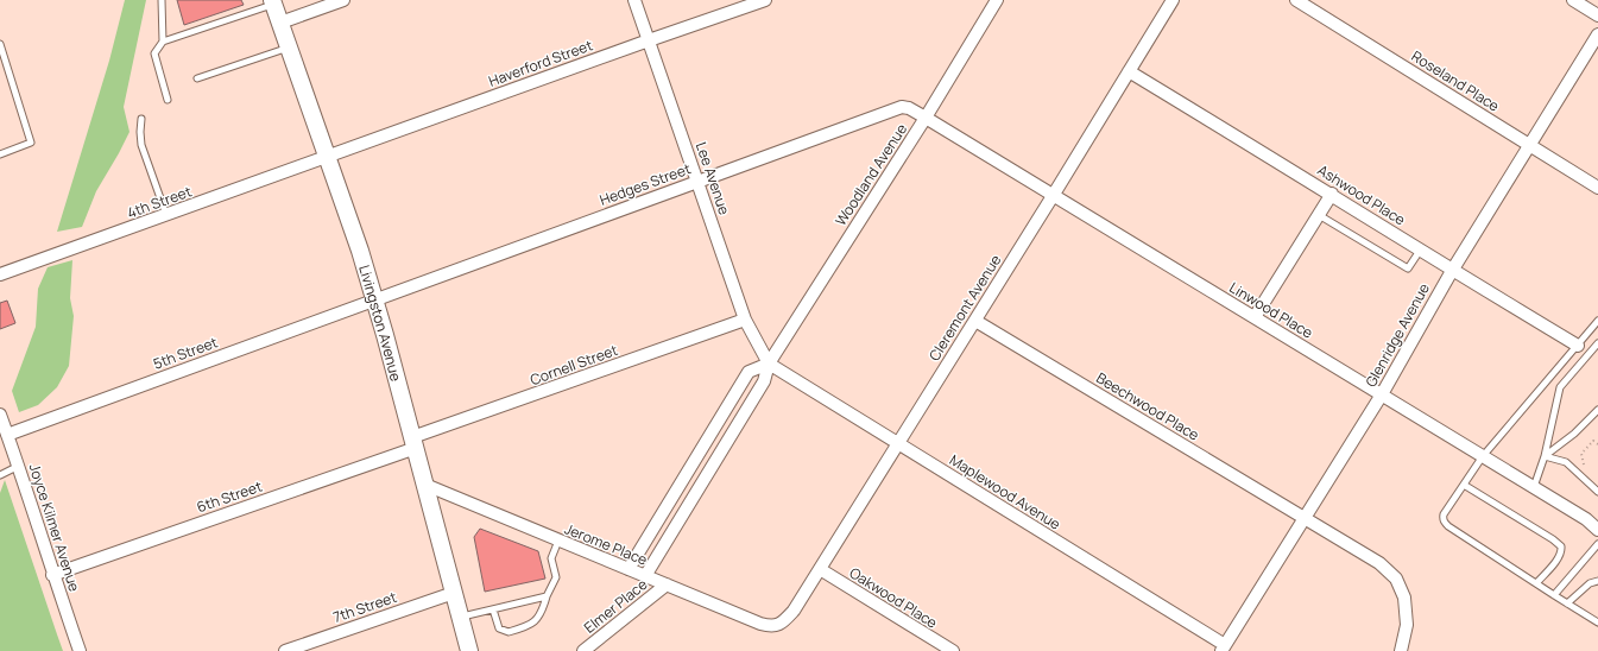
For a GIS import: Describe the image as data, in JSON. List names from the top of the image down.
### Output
{
  "streets": {
    "main road": ["Livingston Avenue"],
    "street": [
      "Haverford Street",
      "Roseland Place",
      "Woodland Avenue",
      "Lee Avenue",
      "Hedges Street",
      "Ashwood Place",
      "4th Street",
      "Cleremont Avenue",
      "Linwood Place",
      "Glenridge Avenue",
      "5th Street",
      "Cornell Street",
      "Beechwood Place",
      "Maplewood Avenue",
      "6th Street",
      "Joyce Kilmer Avenue",
      "Jerome Place",
      "Oakwood Place",
      "Elmer Place",
      "7th Street"
    ]
  },
  "crossings": [
    ["Haverford Street", "Lee Avenue"],
    ["Haverford Street", "4th Street"],
    ["Haverford Street", "Livingston Avenue"],
    ["Roseland Place", "Glenridge Avenue"],
    ["Woodland Avenue", "Lee Avenue"],
    ["Woodland Avenue", "Hedges Street"],
    ["Woodland Avenue", "Linwood Place"],
    ["Woodland Avenue", "Maplewood Avenue"],
    ["Woodland Avenue", "Jerome Place"],
    ["Lee Avenue", "Hedges Street"],
    ["Lee Avenue", "Cornell Street"],
    ["Lee Avenue", "Maplewood Avenue"],
    ["Hedges Street", "Linwood Place"],
    ["Hedges Street", "Livingston Avenue"],
    ["Hedges Street", "5th Street"],
    ["Ashwood Place", "Cleremont Avenue"],
    ["Ashwood Place", "Glenridge Avenue"],
    ["4th Street", "Livingston Avenue"],
    ["Cleremont Avenue", "Linwood Place"],
    ["Cleremont Avenue", "Beechwood Place"],
    ["Cleremont Avenue", "Maplewood Avenue"],
    ["Cleremont Avenue", "Jerome Place"],
    ["Cleremont Avenue", "Oakwood Place"],
    ["Linwood Place", "Glenridge Avenue"],
    ["Livingston Avenue", "5th Street"],
    ["Livingston Avenue", "Cornell Street"],
    ["Livingston Avenue", "6th Street"],
    ["Livingston Avenue", "Jerome Place"],
    ["Livingston Avenue", "7th Street"],
    ["Glenridge Avenue", "Beechwood Place"],
    ["Glenridge Avenue", "Maplewood Avenue"],
    ["5th Street", "Joyce Kilmer Avenue"],
    ["Cornell Street", "6th Street"],
    ["6th Street", "Joyce Kilmer Avenue"],
    ["Jerome Place", "Elmer Place"]
  ]
}
